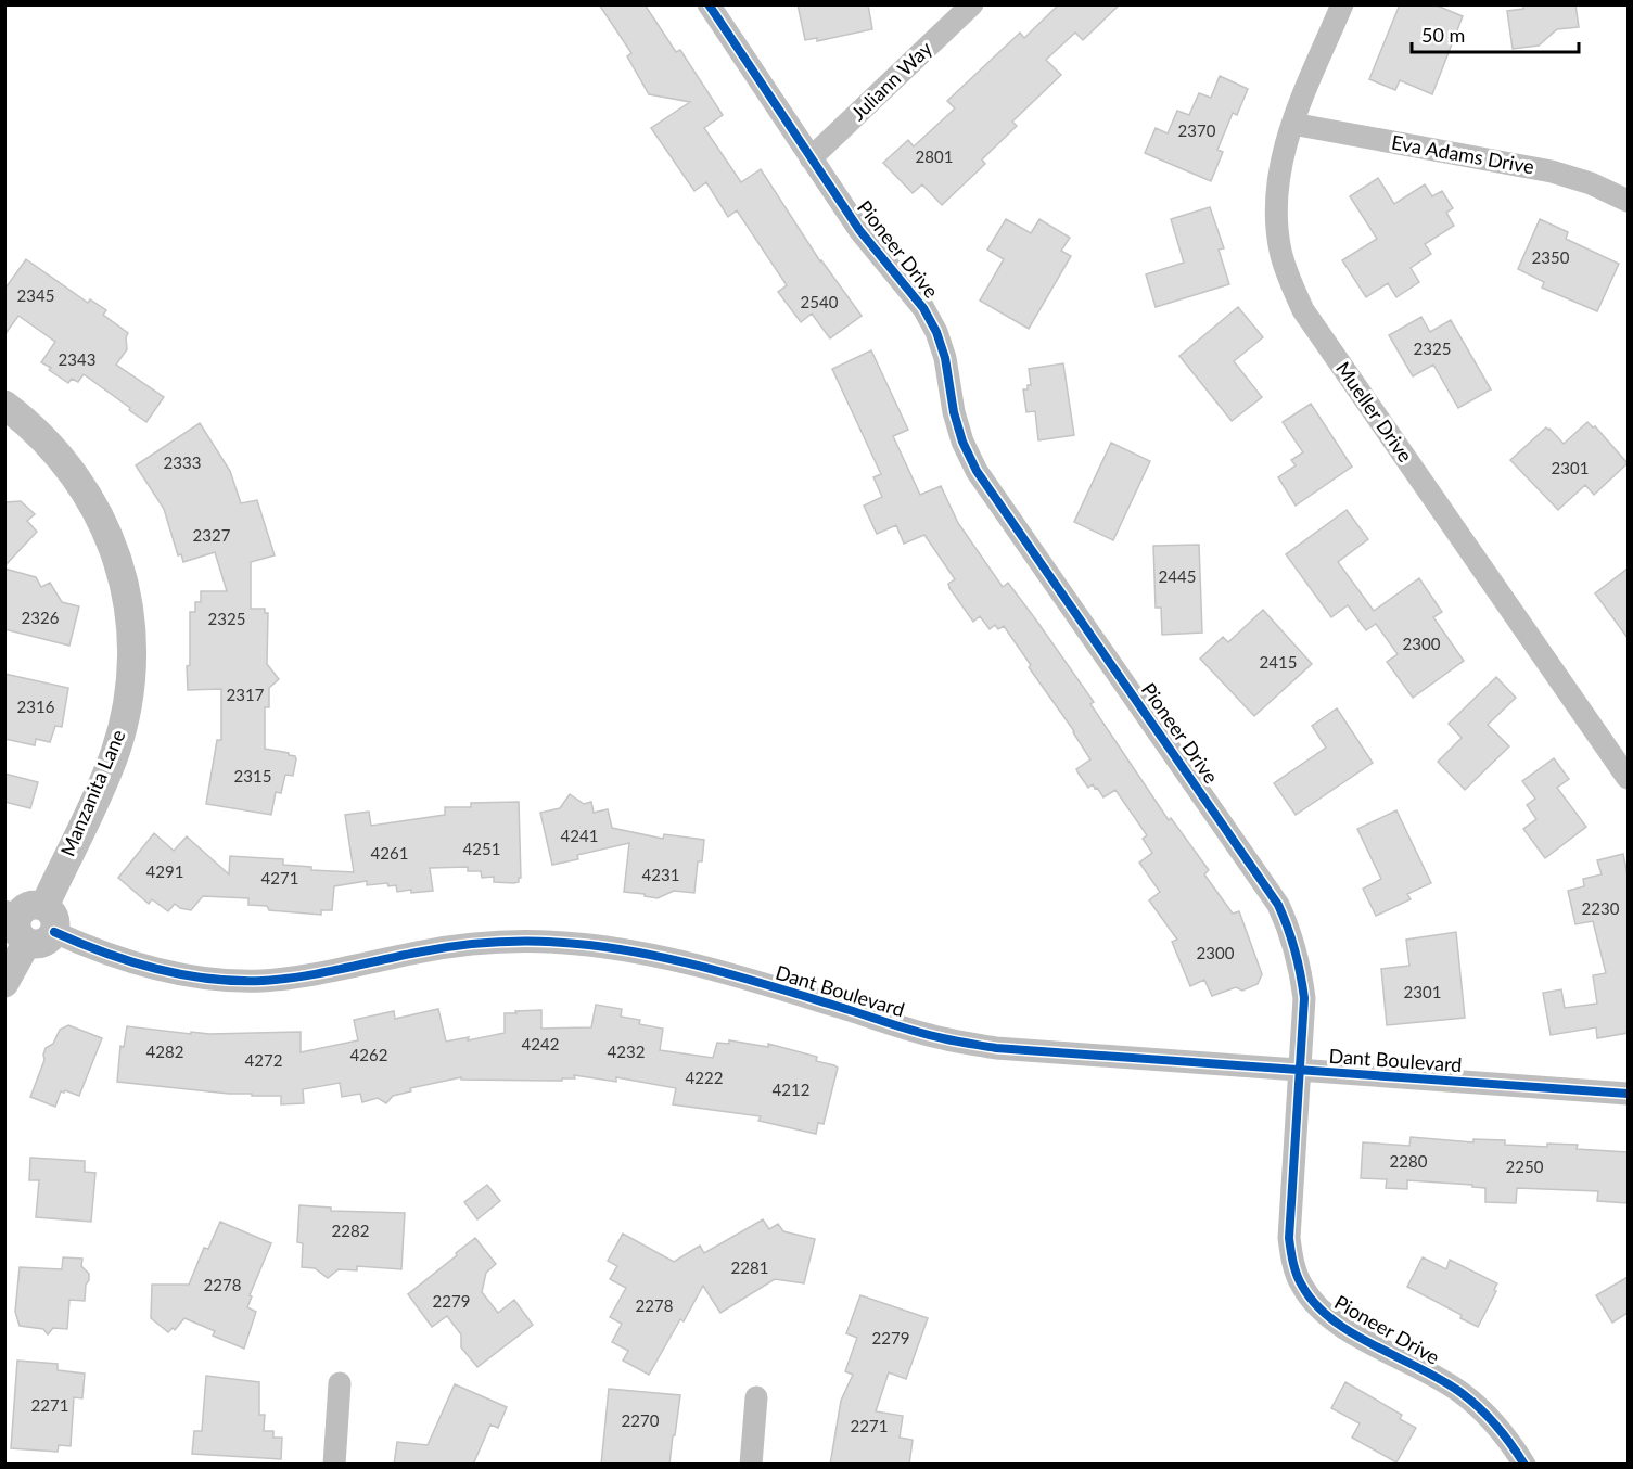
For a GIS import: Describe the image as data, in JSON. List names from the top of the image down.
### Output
{
  "streets": {
    "street": [
      "Juliann Way",
      "Eva Adams Drive",
      "Pioneer Drive",
      "Mueller Drive",
      "Manzanita Lane",
      "Dant Boulevard"
    ]
  },
  "crossings": [
    ["Juliann Way", "Pioneer Drive"],
    ["Eva Adams Drive", "Mueller Drive"],
    ["Pioneer Drive", "Dant Boulevard"],
    ["Manzanita Lane", "Dant Boulevard"]
  ],
  "house_numbers": [
    "2370",
    "2801",
    "2350",
    "2345",
    "2540",
    "2325",
    "2343",
    "2333",
    "2301",
    "2327",
    "2445",
    "2326",
    "2325",
    "2300",
    "2415",
    "2317",
    "2316",
    "2315",
    "4241",
    "4251",
    "4261",
    "4291",
    "4231",
    "4271",
    "2230",
    "2300",
    "2301",
    "4242",
    "4282",
    "4232",
    "4262",
    "4272",
    "4222",
    "4212",
    "2280",
    "2250",
    "2282",
    "2281",
    "2278",
    "2279",
    "2278",
    "2279",
    "2271",
    "2270",
    "2271"
  ],
  "scale_bar": "50 m"
}
